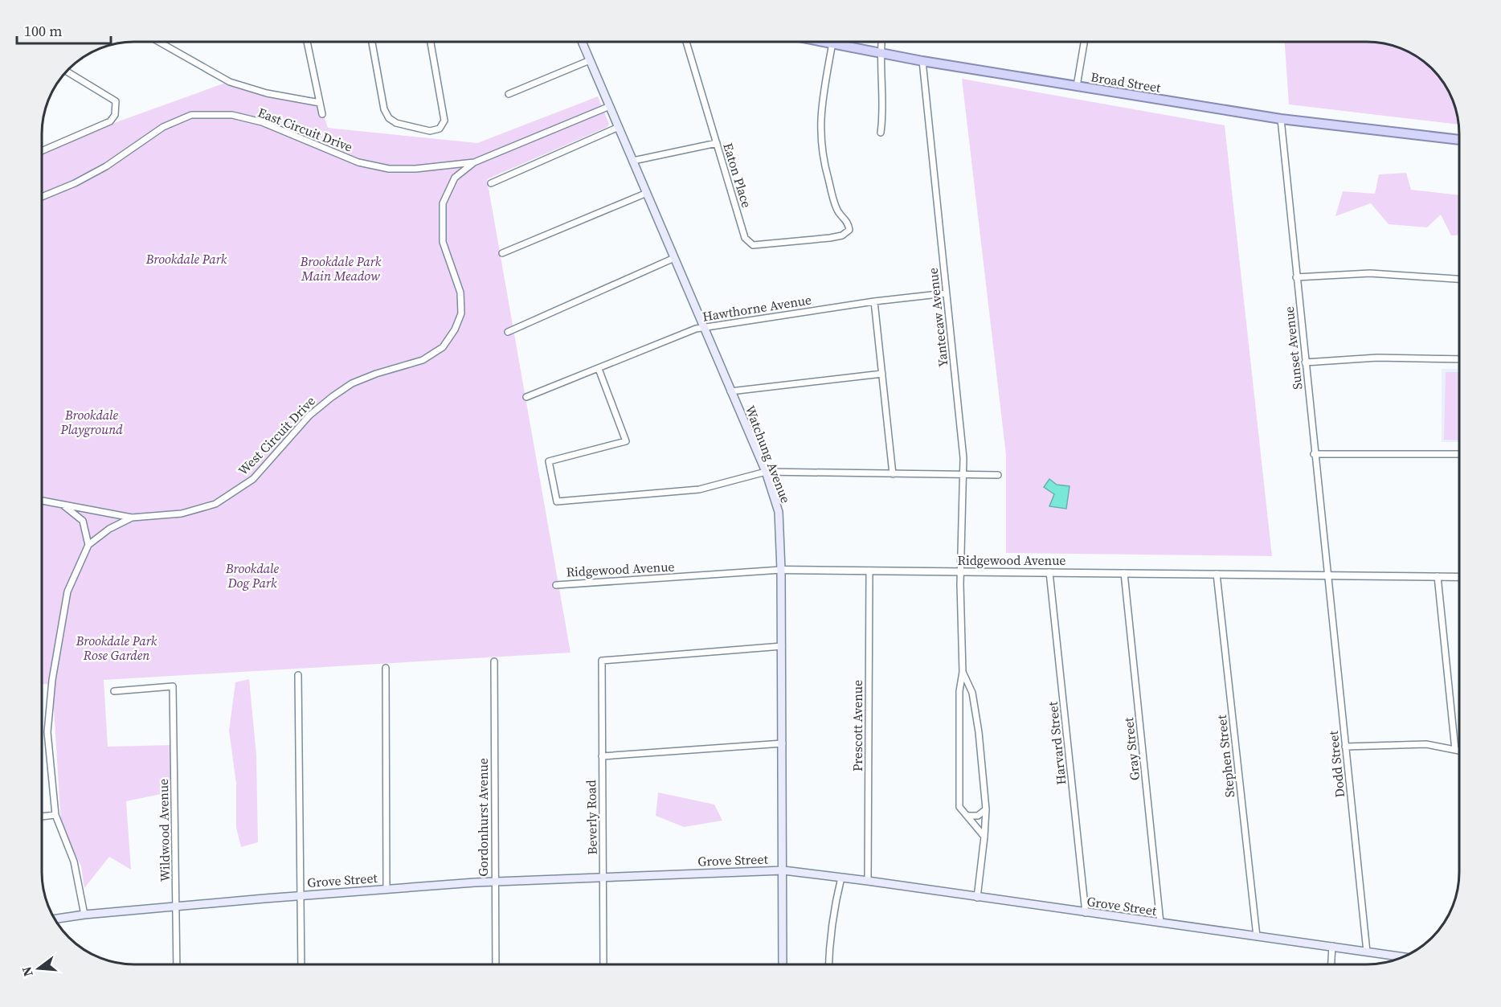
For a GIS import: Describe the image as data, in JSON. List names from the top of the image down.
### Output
{
  "streets": {
    "main road": ["Broad Street", "Watchung Avenue", "Grove Street"],
    "street": [
      "East Circuit Drive",
      "Eaton Place",
      "Hawthorne Avenue",
      "Yantecaw Avenue",
      "Sunset Avenue",
      "West Circuit Drive",
      "Ridgewood Avenue",
      "Prescott Avenue",
      "Harvard Street",
      "Gray Street",
      "Stephen Street",
      "Dodd Street",
      "Gordonhurst Avenue",
      "Beverly Road",
      "Wildwood Avenue"
    ]
  },
  "crossings": [
    ["Broad Street", "Eaton Place"],
    ["Broad Street", "Yantecaw Avenue"],
    ["Broad Street", "Sunset Avenue"],
    ["East Circuit Drive", "West Circuit Drive"],
    ["Hawthorne Avenue", "Yantecaw Avenue"],
    ["Hawthorne Avenue", "Watchung Avenue"],
    ["Yantecaw Avenue", "Ridgewood Avenue"],
    ["Sunset Avenue", "Ridgewood Avenue"],
    ["Sunset Avenue", "Dodd Street"],
    ["Watchung Avenue", "Ridgewood Avenue"],
    ["Watchung Avenue", "Beverly Road"],
    ["Watchung Avenue", "Grove Street"],
    ["Ridgewood Avenue", "Prescott Avenue"],
    ["Ridgewood Avenue", "Harvard Street"],
    ["Ridgewood Avenue", "Gray Street"],
    ["Ridgewood Avenue", "Stephen Street"],
    ["Ridgewood Avenue", "Dodd Street"],
    ["Prescott Avenue", "Grove Street"],
    ["Harvard Street", "Grove Street"],
    ["Gray Street", "Grove Street"],
    ["Stephen Street", "Grove Street"],
    ["Dodd Street", "Grove Street"],
    ["Gordonhurst Avenue", "Grove Street"],
    ["Beverly Road", "Grove Street"],
    ["Wildwood Avenue", "Grove Street"]
  ],
  "parks": [
    "Brookdale Park",
    "Brookdale Park Main Meadow",
    "Brookdale Playground",
    "Brookdale Dog Park",
    "Brookdale Park Rose Garden"
  ],
  "scale_bar": "100 m",
  "north": "left"
}
